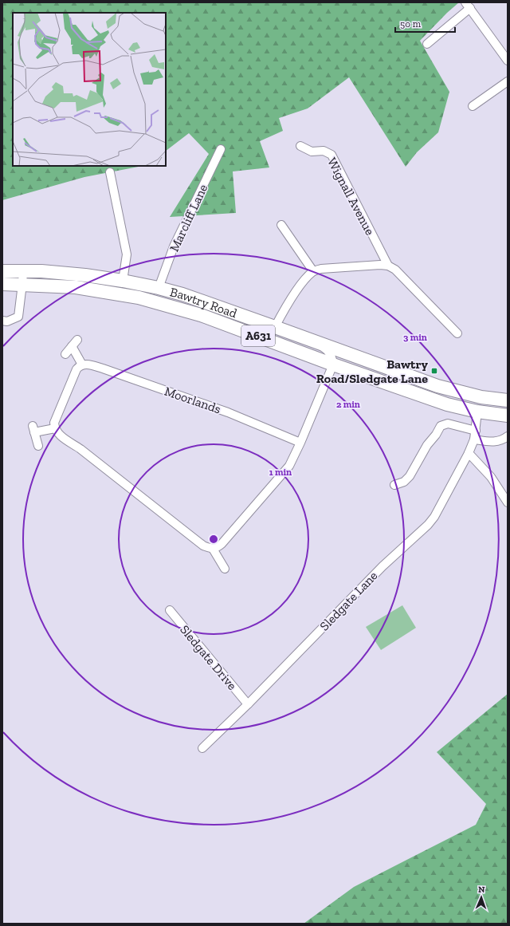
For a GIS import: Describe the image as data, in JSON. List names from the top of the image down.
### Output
{
  "streets": {
    "main road": ["Bawtry Road", "A631"],
    "street": [
      "Wignall Avenue",
      "Marcliff Lane",
      "Moorlands",
      "Sledgate Lane",
      "Sledgate Drive"
    ]
  },
  "crossings": [
    ["Marcliff Lane", "Bawtry Road"],
    ["Bawtry Road", "A631"],
    ["Sledgate Lane", "Sledgate Drive"]
  ],
  "places": {
    "transit": ["Bawtry Road/Sledgate Lane"]
  },
  "scale_bar": "50 m",
  "north": "top",
  "rings": ["3 min", "2 min", "1 min"]
}
